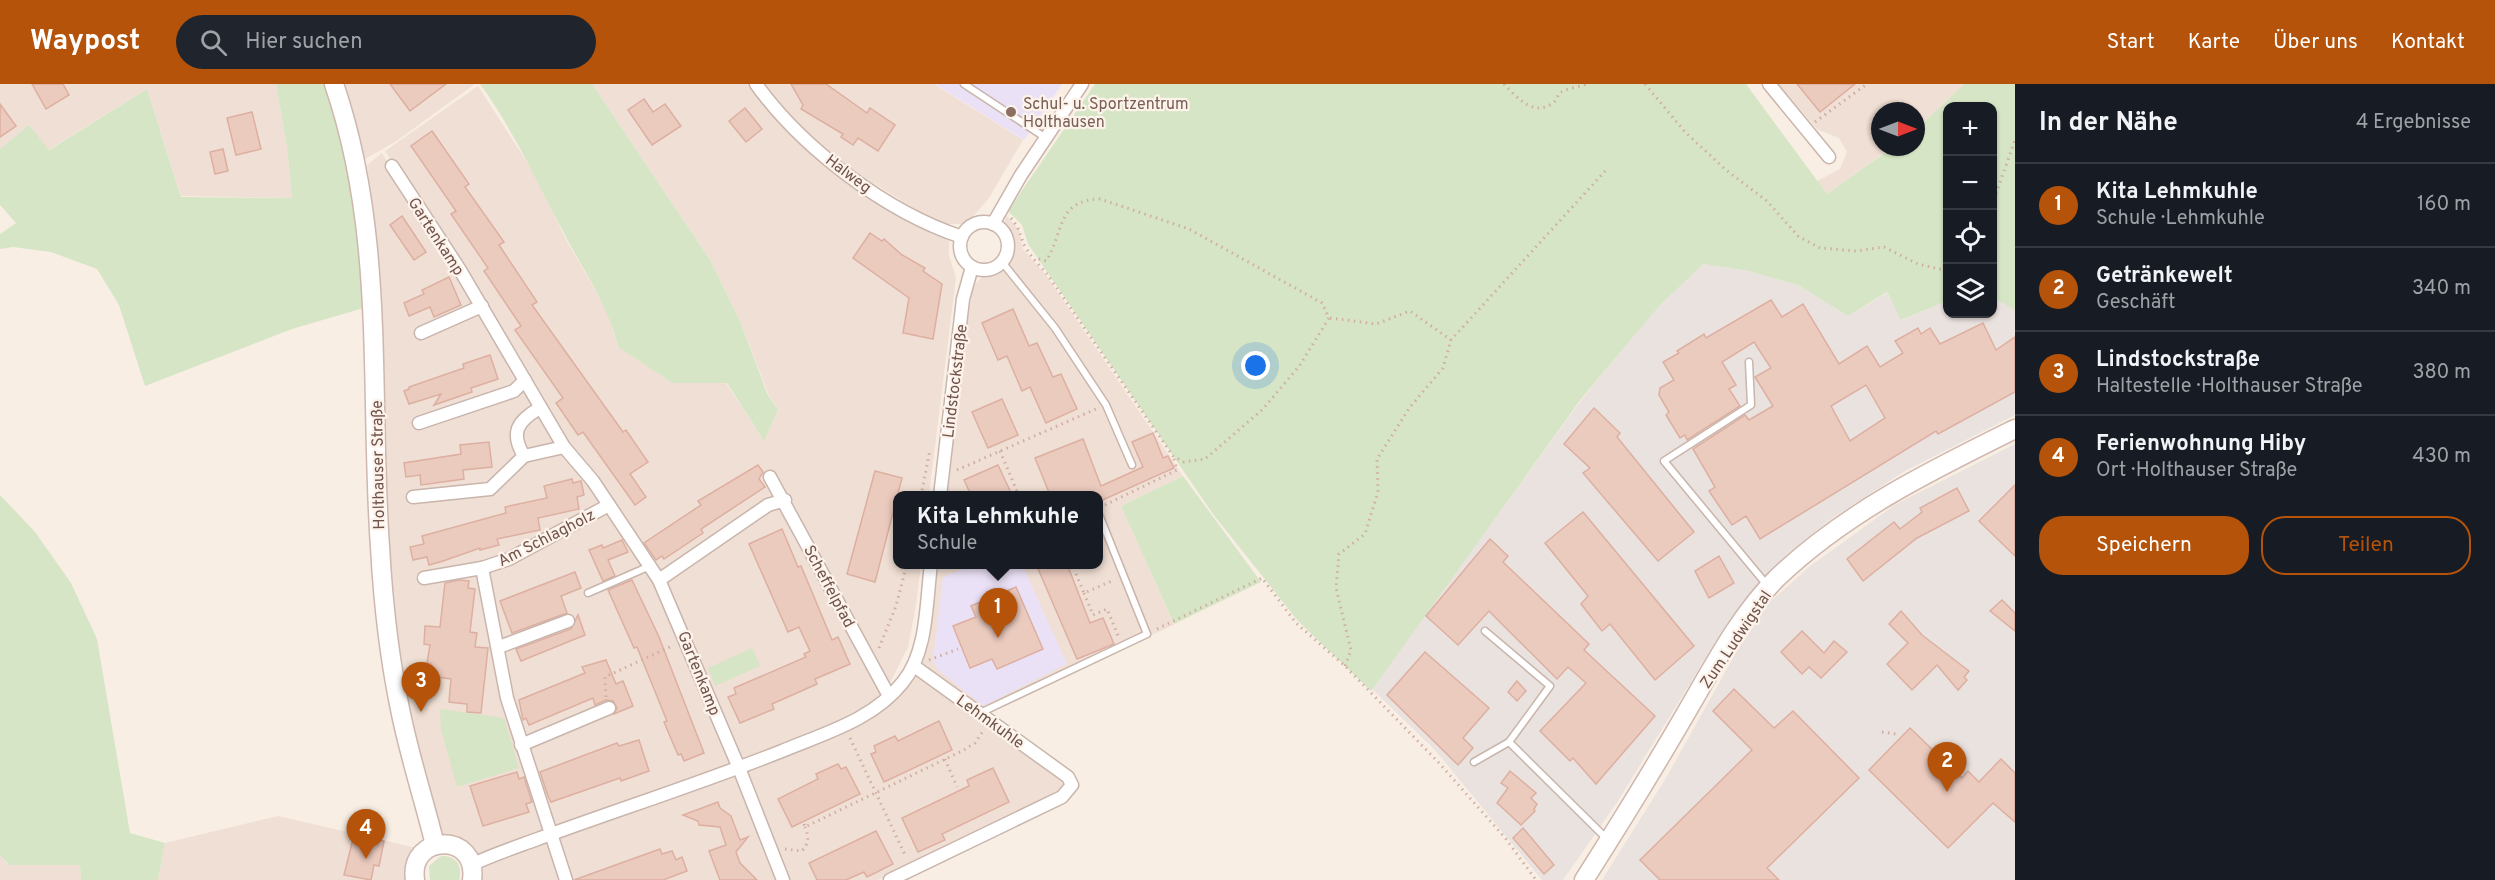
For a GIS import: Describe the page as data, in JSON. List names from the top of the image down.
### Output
{
  "streets": {
    "street": [
      "Halweg",
      "Gartenkamp",
      "Lindstockstraße",
      "Holthauser Straße",
      "Am Schlagholz",
      "Scheffelpfad",
      "Zum Ludwigstal",
      "Lehmkuhle"
    ]
  },
  "crossings": [
    ["Halweg", "Lindstockstraße"],
    ["Gartenkamp", "Am Schlagholz"]
  ],
  "places": ["Schul- u. Sportzentrum Holthausen"],
  "north": "right",
  "page": {
    "header": "Waypost",
    "search": "Hier suchen",
    "nav": [
      "Start",
      "Karte",
      "Über uns",
      "Kontakt"
    ],
    "heading": ["In der Nähe", "4 Ergebnisse"],
    "map_buttons": ["+", "−"],
    "list": [
      {
        "mark": "1",
        "name": "Kita Lehmkuhle",
        "note": "Schule · Lehmkuhle",
        "value": "160 m"
      },
      {
        "mark": "2",
        "name": "Getränkewelt",
        "note": "Geschäft",
        "value": "340 m"
      },
      {
        "mark": "3",
        "name": "Lindstockstraße",
        "note": "Haltestelle · Holthauser Straße",
        "value": "380 m"
      },
      {
        "mark": "4",
        "name": "Ferienwohnung Hiby",
        "note": "Ort · Holthauser Straße",
        "value": "430 m"
      }
    ],
    "popup": ["Kita Lehmkuhle", "Schule"],
    "buttons": ["Speichern", "Teilen"],
    "pins": [
      "1",
      "3",
      "2",
      "4"
    ]
  }
}
